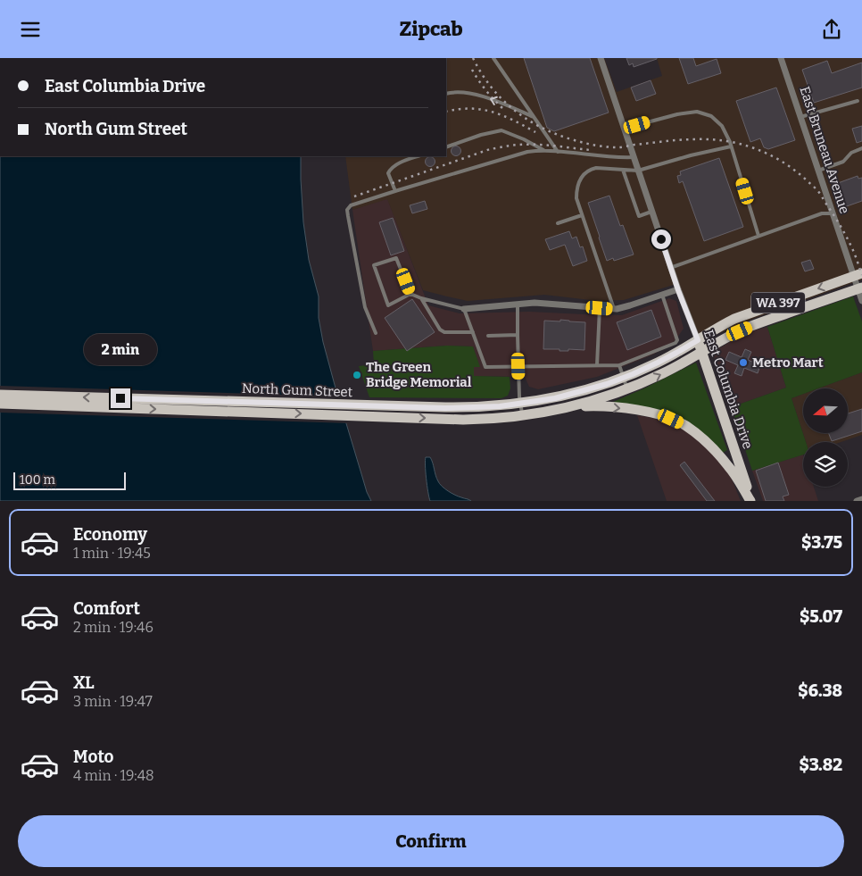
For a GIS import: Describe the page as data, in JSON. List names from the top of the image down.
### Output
{
  "streets": {
    "main road": ["WA 397", "East Columbia Drive", "North Gum Street"],
    "street": ["East Bruneau Avenue"]
  },
  "crossings": [
    ["East Bruneau Avenue", "North Gum Street"],
    ["East Columbia Drive", "North Gum Street"]
  ],
  "places": ["Metro Mart", "The Green Bridge Memorial"],
  "scale_bar": "100 m",
  "north": "left",
  "page": {
    "header": "Zipcab",
    "banner": ["East Columbia Drive", "North Gum Street"],
    "bubble": "2 min",
    "scale": "100 m",
    "list": [
      {
        "name": "Economy",
        "note": "1 min · 19:45",
        "value": "$3.75"
      },
      {
        "name": "Comfort",
        "note": "2 min · 19:46",
        "value": "$5.07"
      },
      {
        "name": "XL",
        "note": "3 min · 19:47",
        "value": "$6.38"
      },
      {
        "name": "Moto",
        "note": "4 min · 19:48",
        "value": "$3.82"
      }
    ],
    "buttons": "Confirm"
  }
}
